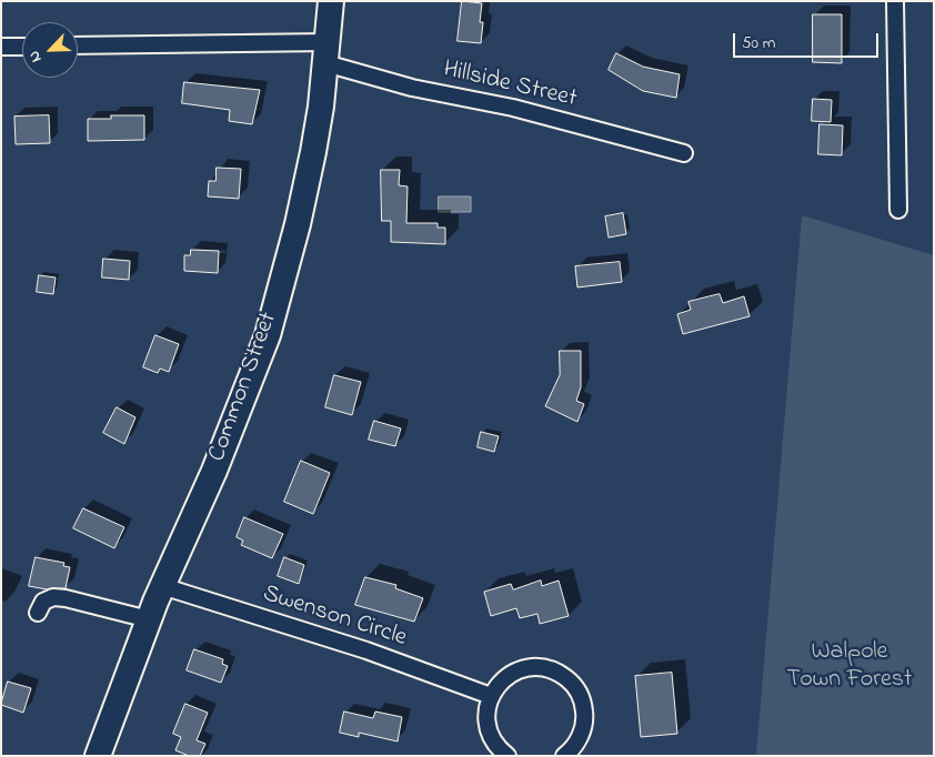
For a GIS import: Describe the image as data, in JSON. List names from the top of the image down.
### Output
{
  "streets": {
    "main road": ["Common Street"],
    "street": ["Hillside Street", "Swenson Circle"]
  },
  "crossings": [
    ["Hillside Street", "Common Street"],
    ["Common Street", "Swenson Circle"]
  ],
  "parks": ["Walpole Town Forest"],
  "scale_bar": "50 m",
  "north": "bottom left"
}
